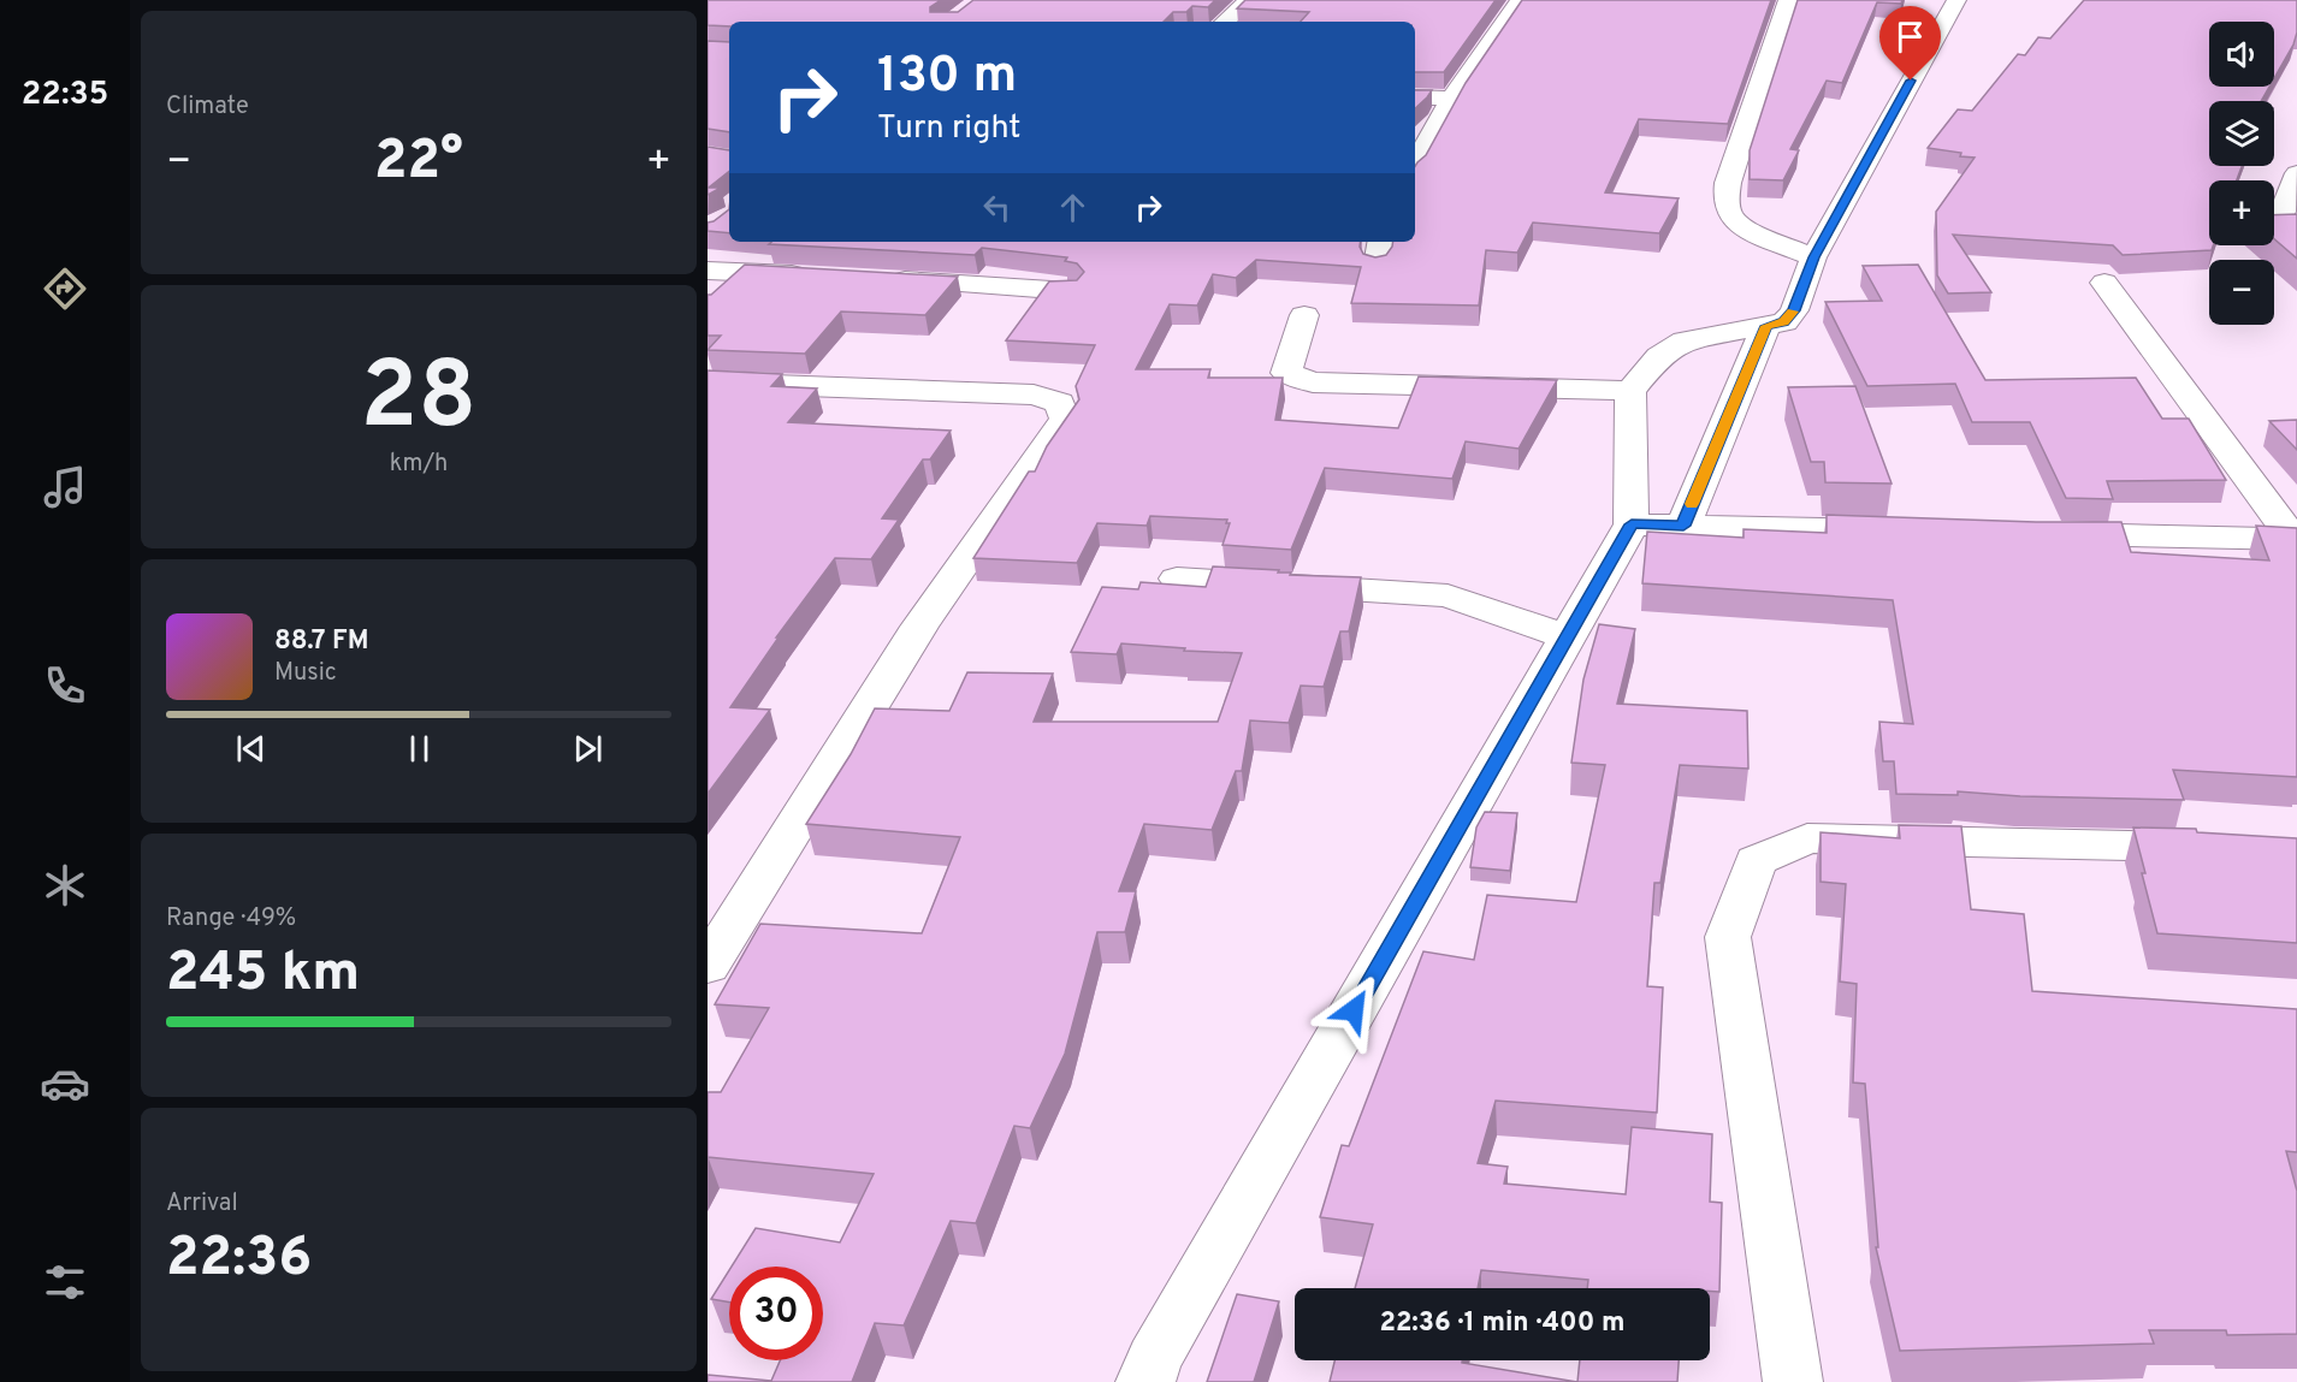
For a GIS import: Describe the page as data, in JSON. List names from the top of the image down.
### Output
{
  "page": {
    "tabs": "22:35",
    "tile": [
      "Climate",
      ["28", "km/h"],
      ["Range · 49%", "245 km"],
      ["Arrival", "22:36"]
    ],
    "map_buttons": ["+", "−"],
    "turn": ["130 m", "Turn right"],
    "heat": ["−", "22°", "+"],
    "song": ["88.7 FM", "Music"],
    "limit": "30",
    "trip": "22:36 · 1 min · 400 m"
  }
}
